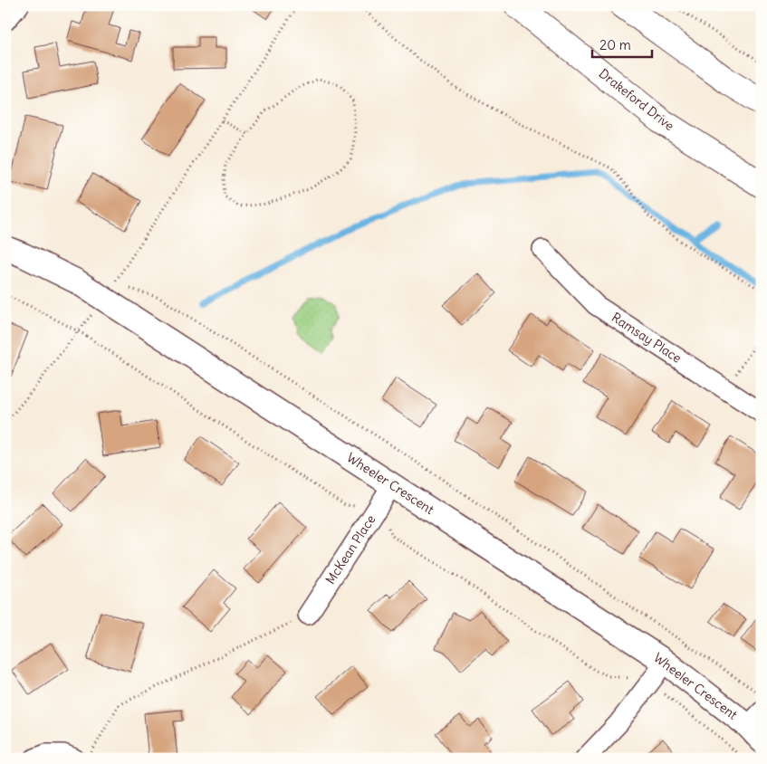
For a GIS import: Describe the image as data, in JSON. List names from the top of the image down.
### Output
{
  "streets": {
    "highway": ["Drakeford Drive"],
    "street": ["Ramsay Place", "Wheeler Crescent", "McKean Place"]
  },
  "crossings": [
    ["Wheeler Crescent", "McKean Place"]
  ],
  "scale_bar": "20 m"
}
